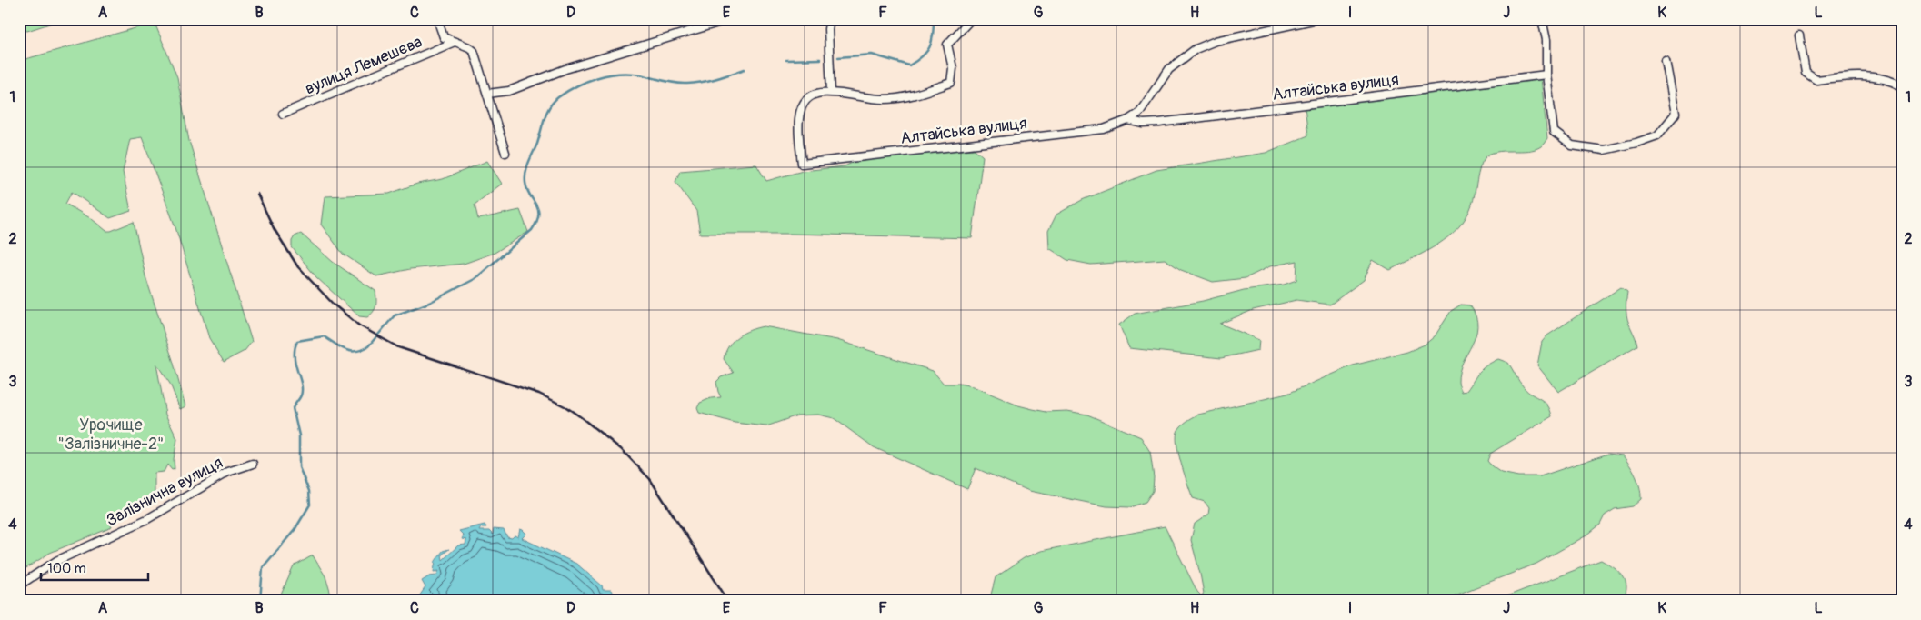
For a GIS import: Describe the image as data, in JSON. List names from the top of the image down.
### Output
{
  "streets": {
    "street": ["вулиця Лемешєва", "Алтайська вулиця", "Залізнична вулиця"]
  },
  "parks": ["Урочище \"Залізничне-2\""],
  "scale_bar": "100 m",
  "grid": {
    "columns": [
      "A",
      "B",
      "C",
      "D",
      "E",
      "F",
      "G",
      "H",
      "I",
      "J",
      "K",
      "L"
    ],
    "rows": [
      "1",
      "2",
      "3",
      "4"
    ]
  }
}
